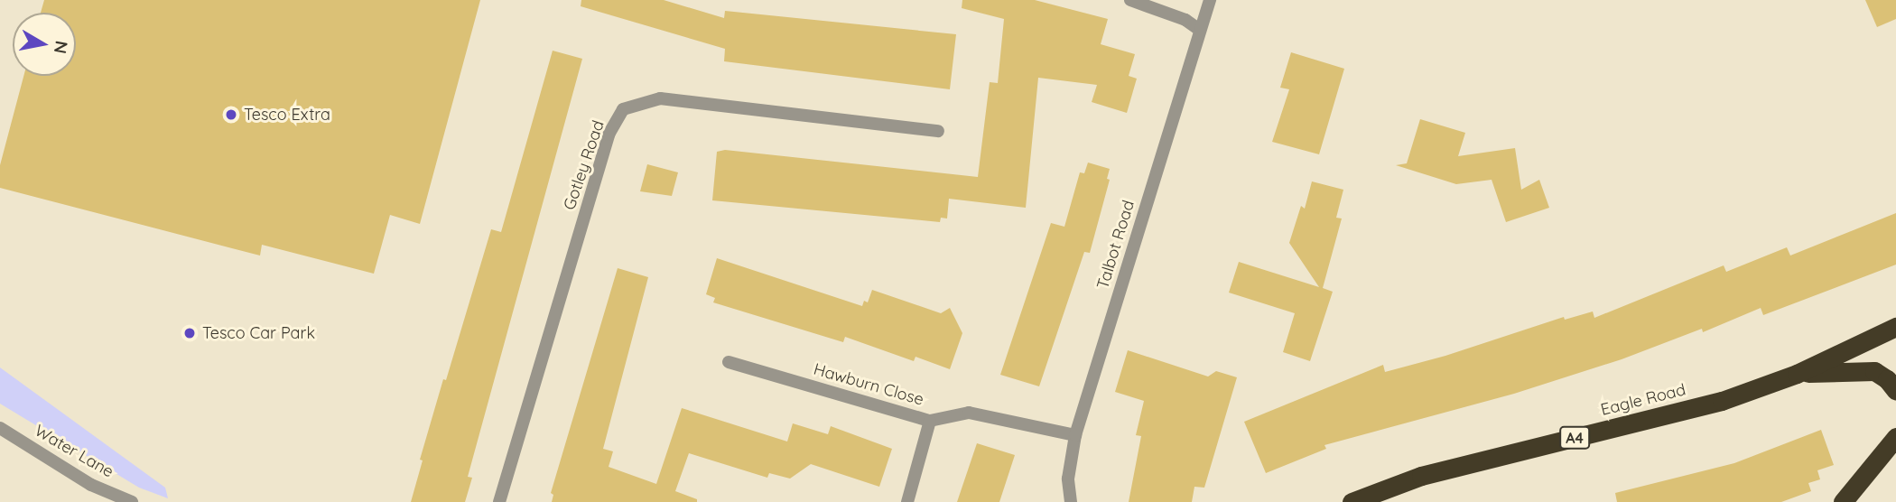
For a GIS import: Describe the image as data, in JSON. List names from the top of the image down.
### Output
{
  "streets": {
    "highway": ["Eagle Road", "A4"],
    "street": [
      "Gotley Road",
      "Talbot Road",
      "Hawburn Close",
      "Water Lane"
    ]
  },
  "crossings": [
    ["Talbot Road", "Hawburn Close"]
  ],
  "places": ["Tesco Extra", "Tesco Car Park"],
  "north": "right"
}
